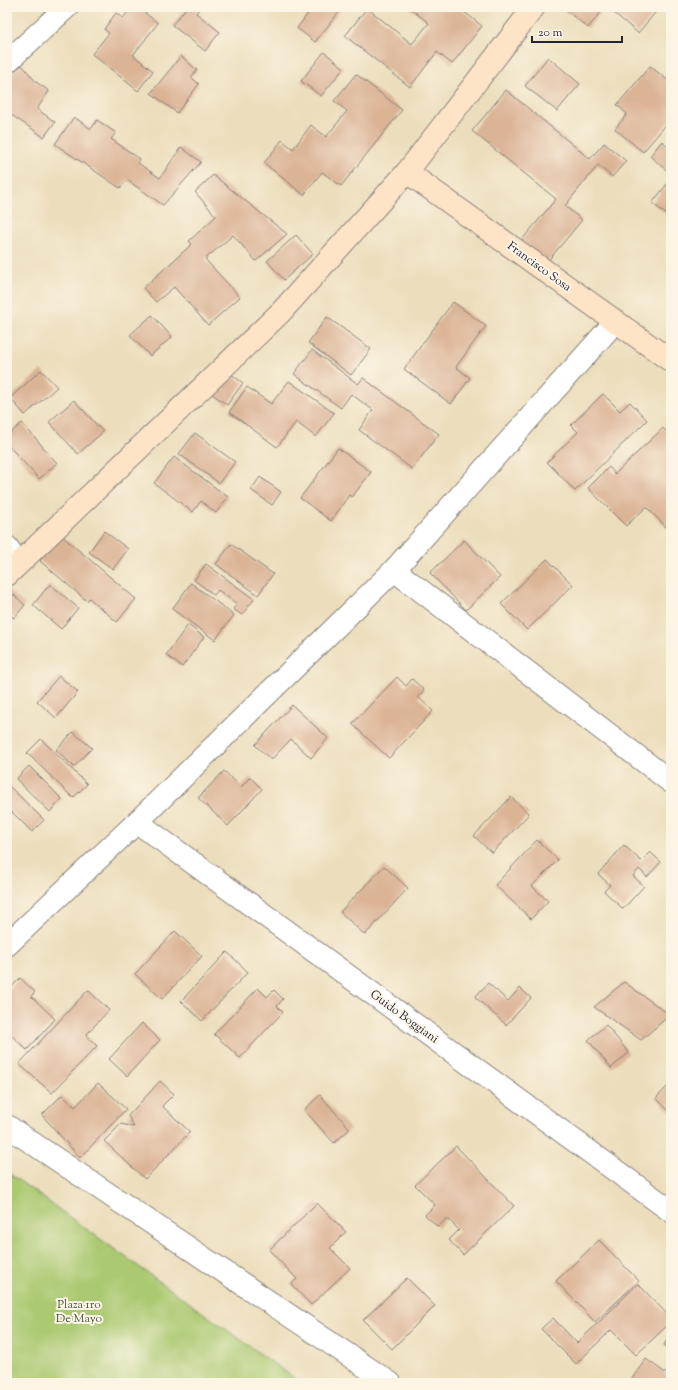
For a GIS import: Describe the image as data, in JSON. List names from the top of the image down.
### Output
{
  "streets": {
    "main road": ["Francisco Sosa"],
    "street": ["Guido Boggiani"]
  },
  "parks": ["Plaza 1ro De Mayo"],
  "scale_bar": "20 m"
}
